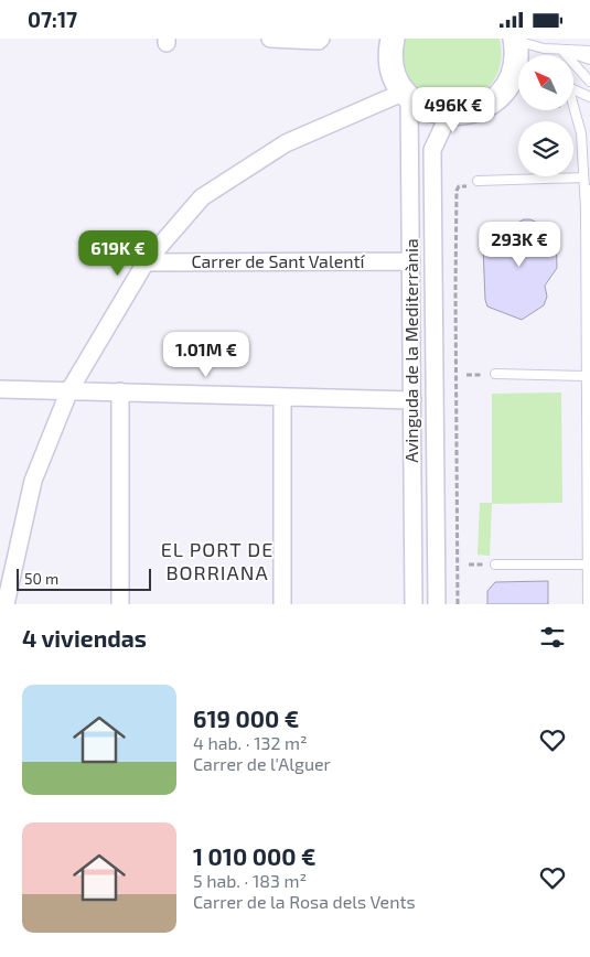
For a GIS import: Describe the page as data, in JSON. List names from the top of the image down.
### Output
{
  "streets": {
    "street": ["Carrer de Sant Valentí", "Avinguda de la Mediterrània"]
  },
  "crossings": [
    ["Carrer de Sant Valentí", "Avinguda de la Mediterrània"]
  ],
  "districts": ["EL PORT DE BORRIANA"],
  "scale_bar": "50 m",
  "north": "top left",
  "page": {
    "status": "07:17",
    "price": [
      "496K €",
      "293K €",
      "619K €",
      "1.01M €"
    ],
    "scale": "50 m",
    "heading": "4 viviendas",
    "list": [
      {
        "name": "619 000 €",
        "note": "4 hab. · 132 m² · Carrer de l'Alguer"
      },
      {
        "name": "1 010 000 €",
        "note": "5 hab. · 183 m² · Carrer de la Rosa dels Vents"
      }
    ]
  }
}
